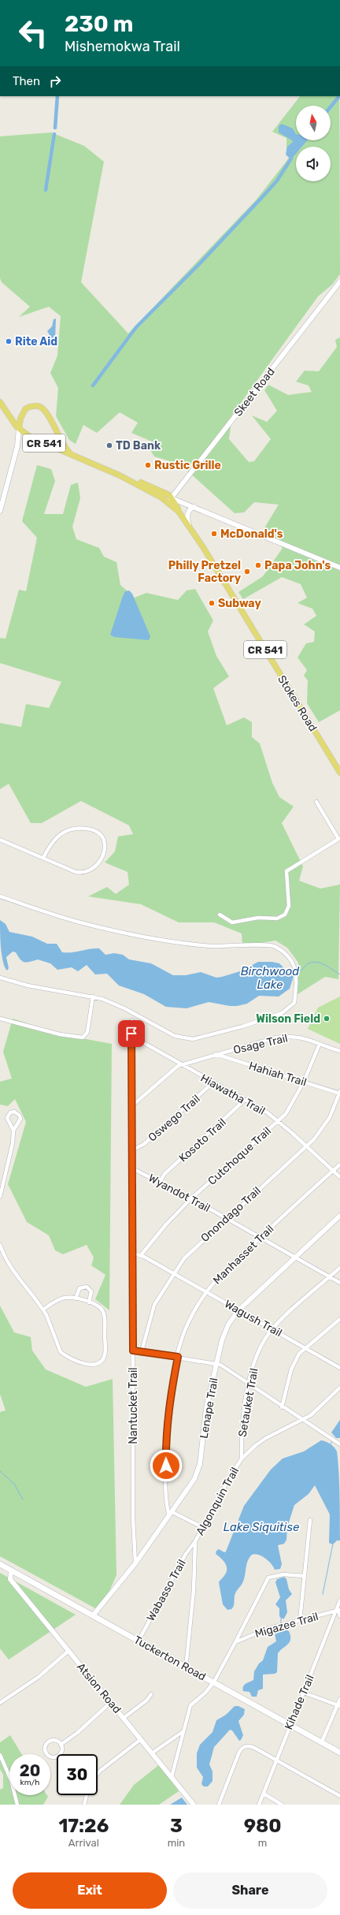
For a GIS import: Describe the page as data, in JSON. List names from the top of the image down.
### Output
{
  "streets": {
    "main road": ["CR 541", "Stokes Road", "Tuckerton Road"],
    "street": [
      "Skeet Road",
      "Osage Trail",
      "Hahiah Trail",
      "Hiawatha Trail",
      "Oswego Trail",
      "Kosoto Trail",
      "Cutchoque Trail",
      "Wyandot Trail",
      "Onondago Trail",
      "Manhasset Trail",
      "Wagush Trail",
      "Setauket Trail",
      "Nantucket Trail",
      "Lenape Trail",
      "Algonquin Trail",
      "Wabasso Trail",
      "Migazee Trail",
      "Atsion Road",
      "Kihade Trail"
    ]
  },
  "crossings": [
    ["Skeet Road", "Stokes Road"],
    ["Osage Trail", "Hahiah Trail"],
    ["Osage Trail", "Hiawatha Trail"],
    ["Osage Trail", "Cutchoque Trail"],
    ["Osage Trail", "Nantucket Trail"],
    ["Hahiah Trail", "Cutchoque Trail"],
    ["Hahiah Trail", "Onondago Trail"],
    ["Hiawatha Trail", "Oswego Trail"],
    ["Hiawatha Trail", "Kosoto Trail"],
    ["Hiawatha Trail", "Cutchoque Trail"],
    ["Hiawatha Trail", "Onondago Trail"],
    ["Hiawatha Trail", "Manhasset Trail"],
    ["Hiawatha Trail", "Nantucket Trail"],
    ["Oswego Trail", "Nantucket Trail"],
    ["Kosoto Trail", "Wyandot Trail"],
    ["Cutchoque Trail", "Wyandot Trail"],
    ["Cutchoque Trail", "Wagush Trail"],
    ["Wyandot Trail", "Onondago Trail"],
    ["Wyandot Trail", "Manhasset Trail"],
    ["Wyandot Trail", "Setauket Trail"],
    ["Wyandot Trail", "Nantucket Trail"],
    ["Wyandot Trail", "Lenape Trail"],
    ["Onondago Trail", "Wagush Trail"],
    ["Manhasset Trail", "Wagush Trail"],
    ["Manhasset Trail", "Lenape Trail"],
    ["Wagush Trail", "Setauket Trail"],
    ["Wagush Trail", "Nantucket Trail"],
    ["Wagush Trail", "Lenape Trail"],
    ["Setauket Trail", "Algonquin Trail"],
    ["Nantucket Trail", "Lenape Trail"],
    ["Lenape Trail", "Tuckerton Road"],
    ["Algonquin Trail", "Wabasso Trail"],
    ["Algonquin Trail", "Tuckerton Road"],
    ["Wabasso Trail", "Tuckerton Road"],
    ["Migazee Trail", "Kihade Trail"],
    ["Tuckerton Road", "Atsion Road"],
    ["Tuckerton Road", "Kihade Trail"]
  ],
  "water": ["Birchwood Lake", "Lake Siquitise"],
  "places": [
    "Rite Aid",
    "TD Bank",
    "Rustic Grille",
    "McDonald's",
    "Papa John's",
    "Philly Pretzel Factory",
    "Subway",
    "Wilson Field"
  ],
  "north": "top",
  "page": {
    "turn": ["230 m", "Mishemokwa Trail"],
    "then": "Then",
    "speed": "20 km/h",
    "limit": "30",
    "eta": [
      "17:26",
      "Arrival",
      "3",
      "min",
      "980",
      "m"
    ],
    "buttons": ["Exit", "Share"]
  }
}
